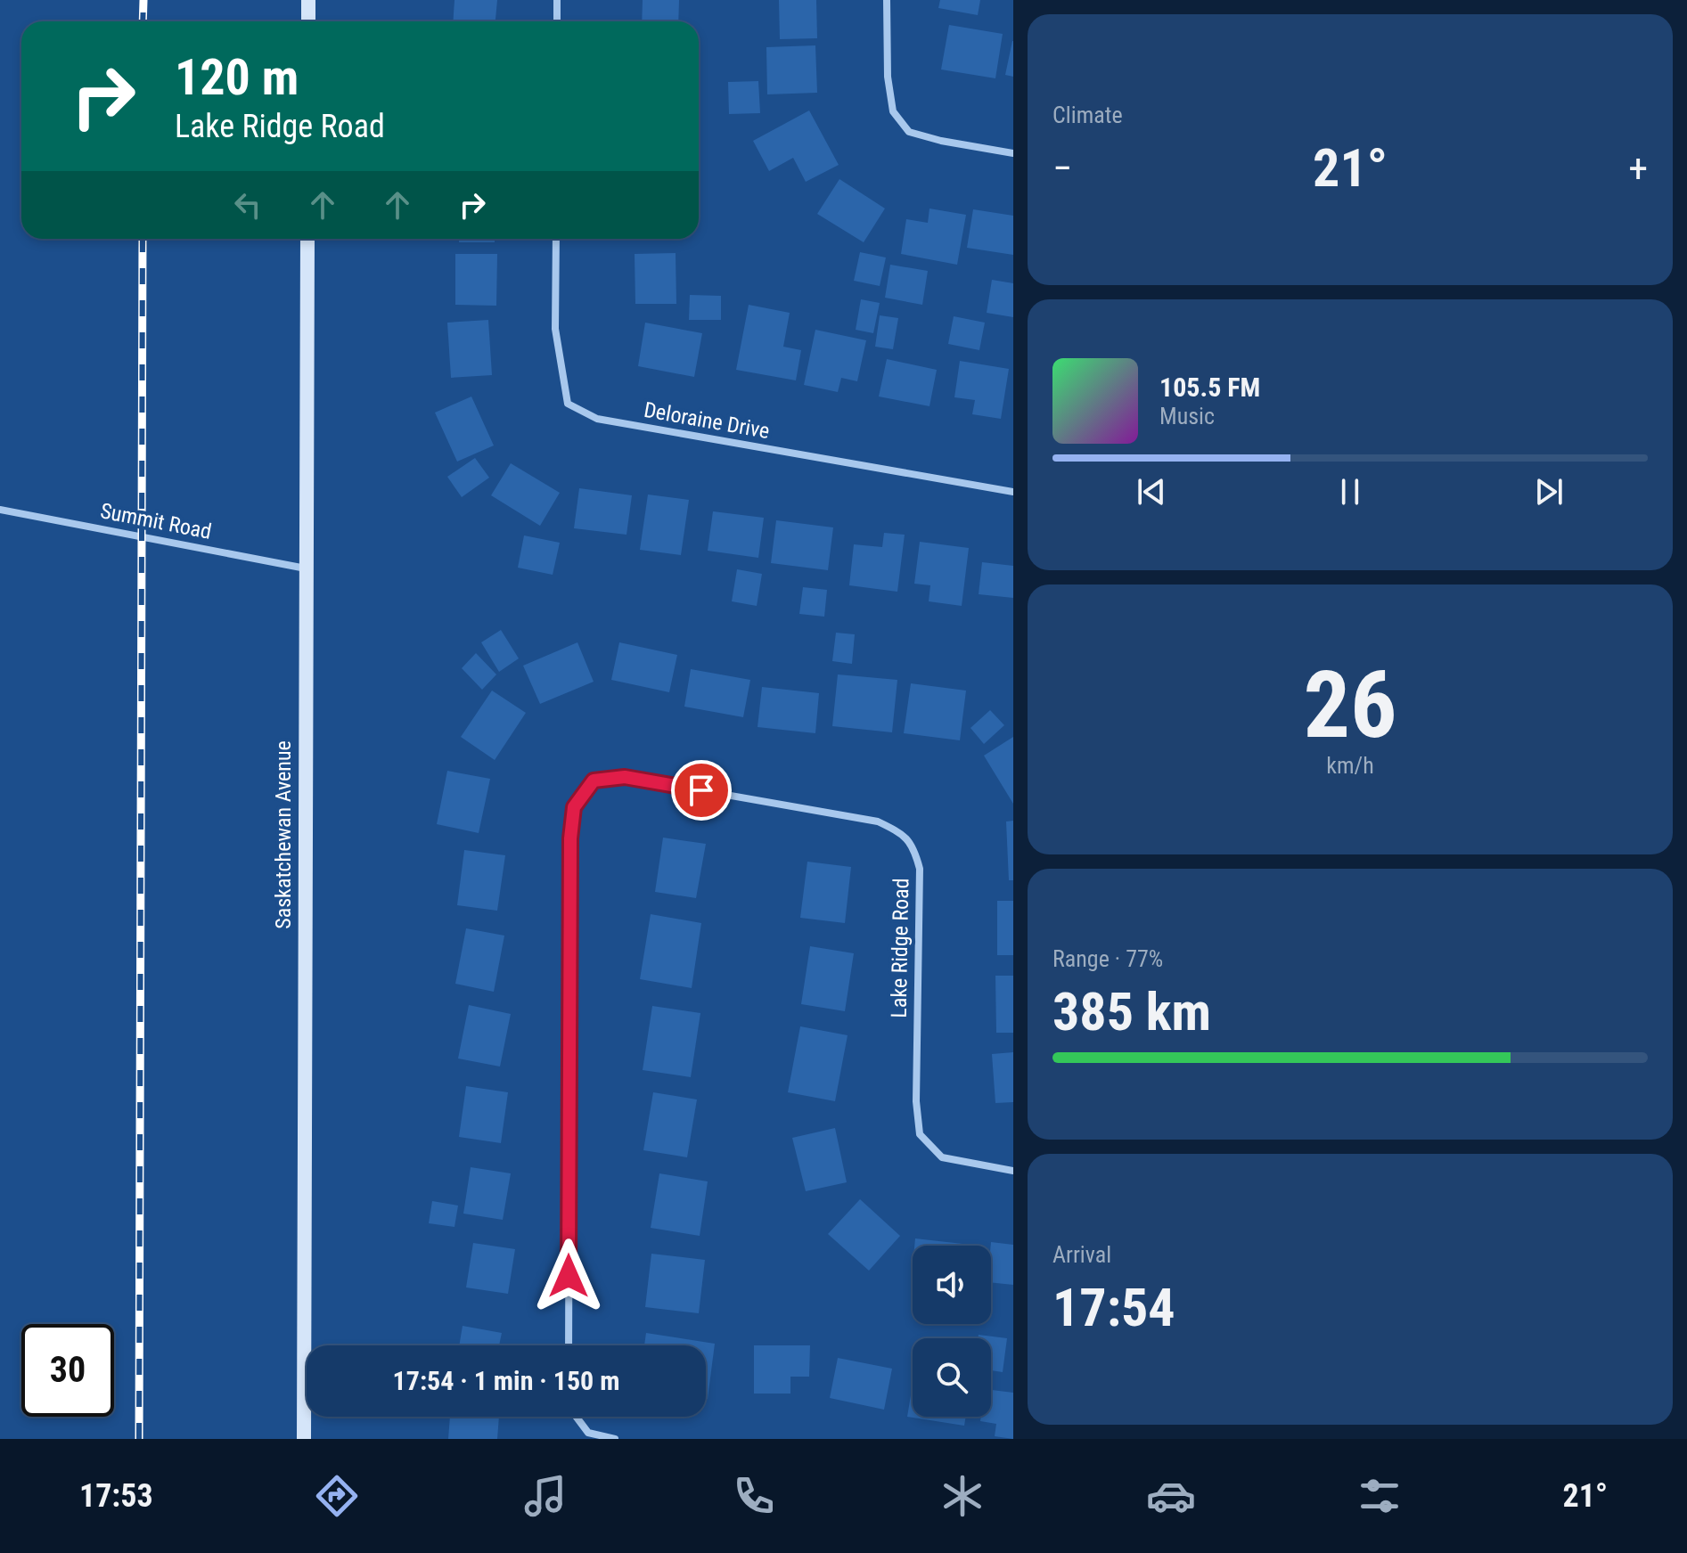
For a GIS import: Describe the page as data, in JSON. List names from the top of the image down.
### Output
{
  "streets": {
    "main road": ["Saskatchewan Avenue"],
    "street": ["Deloraine Drive", "Summit Road", "Lake Ridge Road"]
  },
  "crossings": [
    ["Summit Road", "Saskatchewan Avenue"]
  ],
  "page": {
    "tile": [
      "Climate",
      ["26", "km/h"],
      ["Range · 77%", "385 km"],
      ["Arrival", "17:54"]
    ],
    "turn": ["120 m", "Lake Ridge Road"],
    "heat": ["−", "21°", "+"],
    "song": ["105.5 FM", "Music"],
    "limit": "30",
    "trip": "17:54 · 1 min · 150 m",
    "tabs": ["17:53", "21°"]
  }
}
